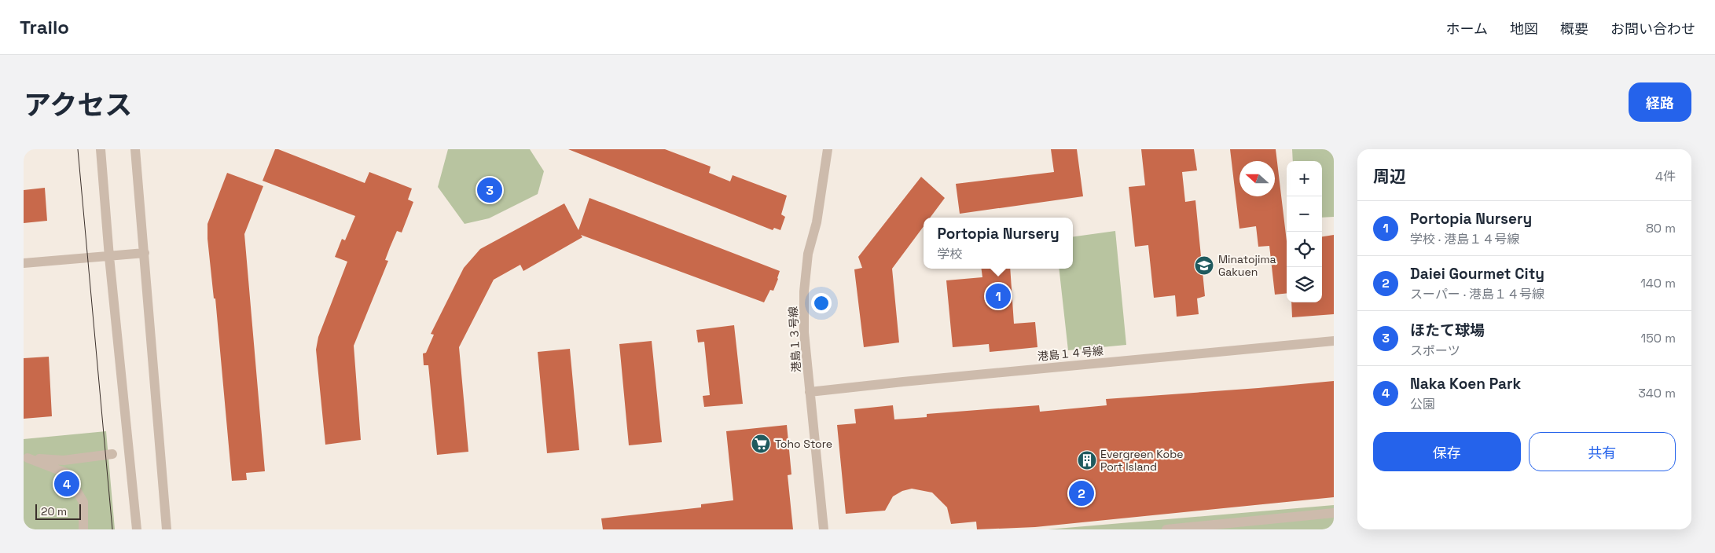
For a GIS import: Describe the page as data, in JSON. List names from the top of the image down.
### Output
{
  "streets": {
    "street": ["港島１３号線", "港島１４号線"]
  },
  "crossings": [
    ["港島１３号線", "港島１４号線"]
  ],
  "places": {
    "school or university": ["Minatojima Gakuen"],
    "supermarket": ["Toho Store"],
    "building": ["Evergreen Kobe Port Island"]
  },
  "scale_bar": "20 m",
  "north": "left",
  "page": {
    "header": "Trailo",
    "nav": [
      "ホーム",
      "地図",
      "概要",
      "お問い合わせ"
    ],
    "title": "アクセス",
    "buttons": [
      "経路",
      ["保存", "共有"]
    ],
    "heading": ["周辺", "4件"],
    "map_buttons": ["+", "−"],
    "pins": [
      "3",
      "1",
      "4",
      "2"
    ],
    "list": [
      {
        "mark": "1",
        "name": "Portopia Nursery",
        "note": "学校 · 港島１４号線",
        "value": "80 m"
      },
      {
        "mark": "2",
        "name": "Daiei Gourmet City",
        "note": "スーパー · 港島１４号線",
        "value": "140 m"
      },
      {
        "mark": "3",
        "name": "ほたて球場",
        "note": "スポーツ",
        "value": "150 m"
      },
      {
        "mark": "4",
        "name": "Naka Koen Park",
        "note": "公園",
        "value": "340 m"
      }
    ],
    "popup": ["Portopia Nursery", "学校"],
    "scale": "20 m"
  }
}
